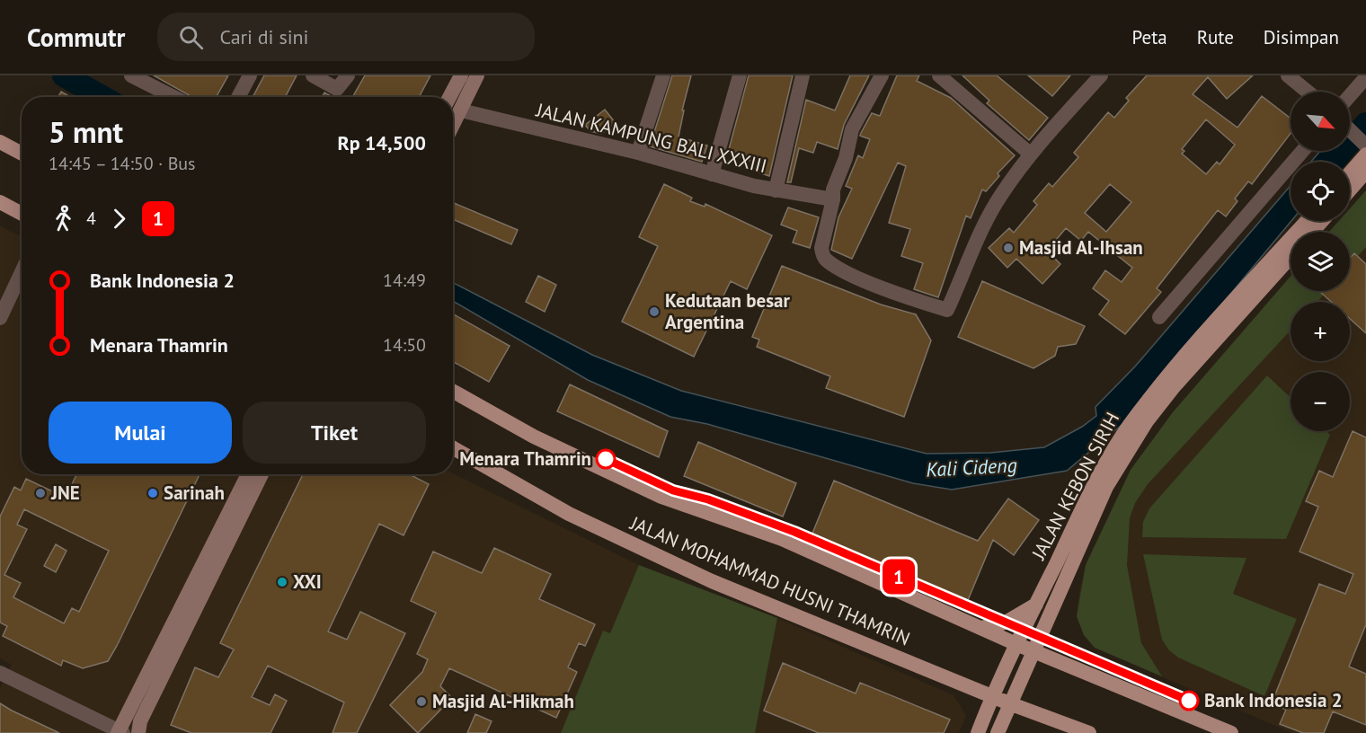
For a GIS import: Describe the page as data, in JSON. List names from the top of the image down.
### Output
{
  "streets": {
    "main road": ["JALAN KEBON SIRIH", "JALAN MOHAMMAD HUSNI THAMRIN"],
    "street": ["JALAN KAMPUNG BALI XXXIII"]
  },
  "crossings": [
    ["JALAN KEBON SIRIH", "JALAN MOHAMMAD HUSNI THAMRIN"]
  ],
  "water": ["Kali Cideng"],
  "places": [
    "Masjid Al-Ihsan",
    "Kedutaan besar Argentina",
    "Menara Thamrin",
    "JNE",
    "Sarinah",
    "XXI",
    "Bank Indonesia 2",
    "Masjid Al-Hikmah"
  ],
  "lines": ["bus line 1"],
  "north": "bottom right",
  "page": {
    "header": "Commutr",
    "search": "Cari di sini",
    "nav": ["Peta", "Rute", "Disimpan"],
    "on_map": "1",
    "map_buttons": ["+", "−"],
    "heading": ["5 mnt", "14:45 – 14:50 · Bus", "Rp 14,500"],
    "legs": ["4", "1"],
    "list": [
      {
        "name": "Bank Indonesia 2",
        "value": "14:49"
      },
      {
        "name": "Menara Thamrin",
        "value": "14:50"
      }
    ],
    "buttons": ["Mulai", "Tiket"]
  }
}
